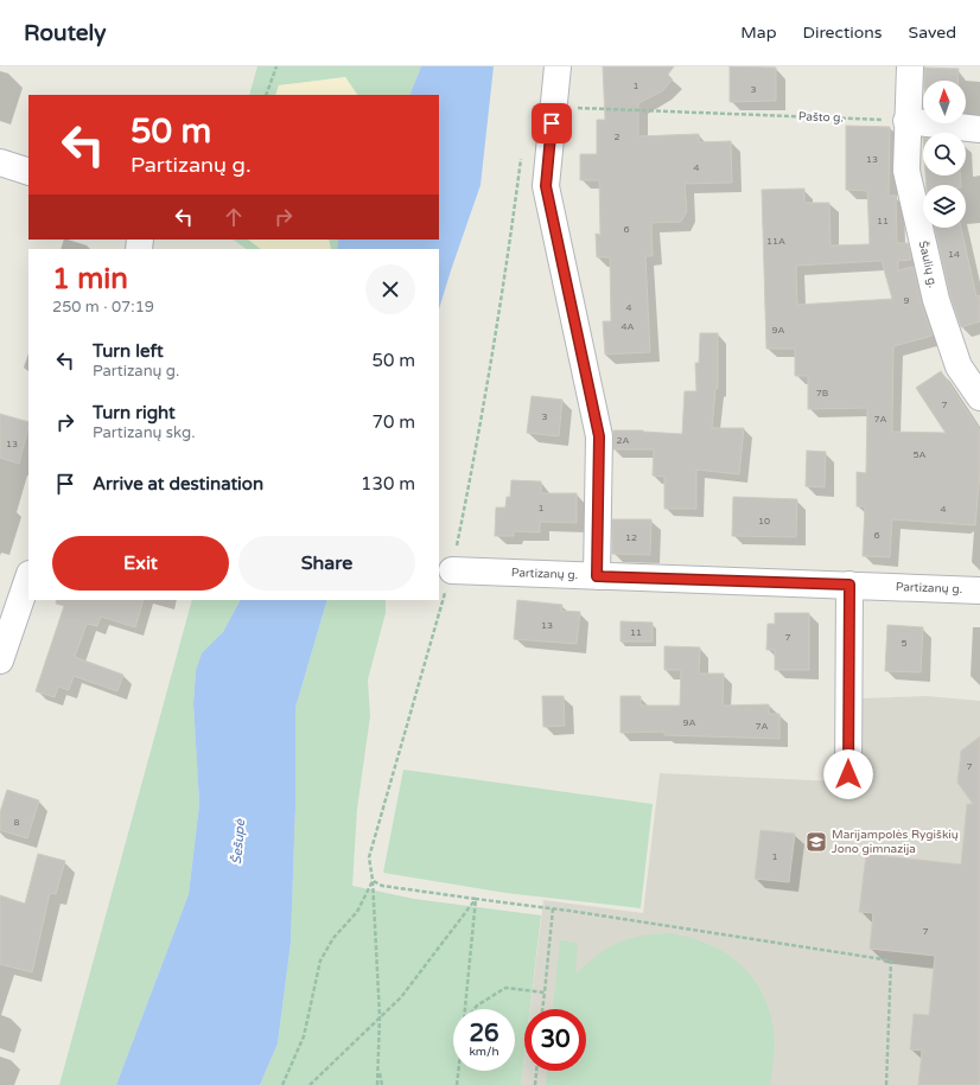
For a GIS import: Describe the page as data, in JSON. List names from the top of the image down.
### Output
{
  "streets": {
    "street": ["Šaulių g.", "Partizanų g."],
    "path": ["Pašto g."]
  },
  "crossings": [
    ["Pašto g.", "Šaulių g."]
  ],
  "water": ["Šešupė"],
  "places": {
    "school or university": ["Marijampolės Rygiškių Jono gimnazija"]
  },
  "house_numbers": [
    "1",
    "3",
    "2",
    "13",
    "4",
    "11",
    "6",
    "11A",
    "14",
    "9",
    "4",
    "4A",
    "9A",
    "7B",
    "7",
    "3",
    "7A",
    "2A",
    "13",
    "5A",
    "1",
    "4",
    "10",
    "6",
    "12",
    "13",
    "11",
    "7",
    "5",
    "9A",
    "7A",
    "7",
    "8",
    "1",
    "7"
  ],
  "north": "top",
  "page": {
    "header": "Routely",
    "nav": ["Map", "Directions", "Saved"],
    "turn": ["50 m", "Partizanų g."],
    "heading": ["1 min", "250 m · 07:19"],
    "list": [
      {
        "name": "Turn left",
        "note": "Partizanų g.",
        "value": "50 m"
      },
      {
        "name": "Turn right",
        "note": "Partizanų skg.",
        "value": "70 m"
      },
      {
        "name": "Arrive at destination",
        "value": "130 m"
      }
    ],
    "buttons": ["Exit", "Share"],
    "speed": "26 km/h",
    "limit": "30"
  }
}
